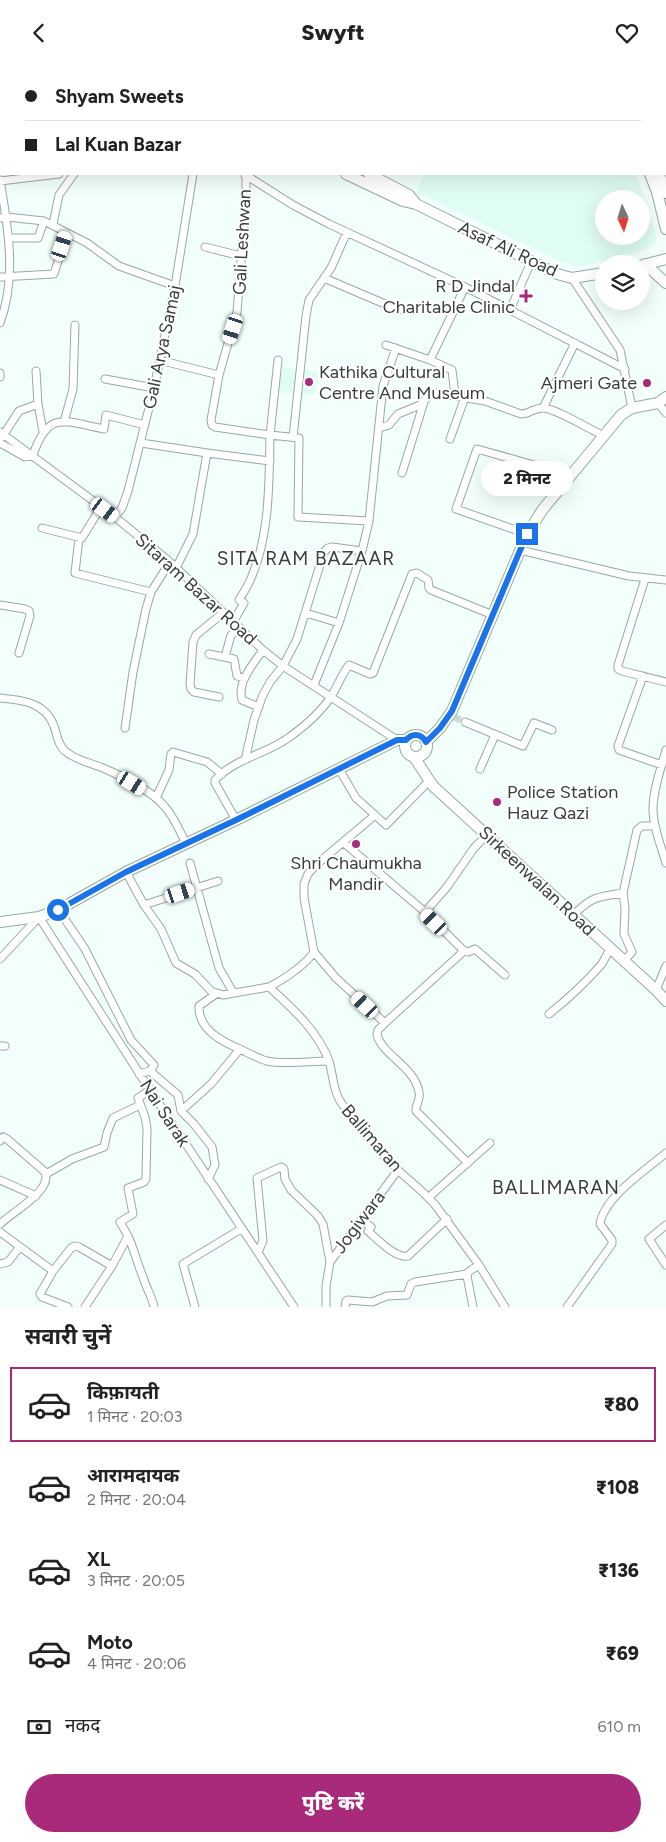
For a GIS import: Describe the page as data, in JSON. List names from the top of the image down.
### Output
{
  "streets": {
    "street": [
      "Gali Leshwan",
      "Asaf Ali Road",
      "Gali Arya Samaj",
      "Sitaram Bazar Road",
      "Sirkeenwalan Road",
      "Nai Sarak",
      "Ballimaran",
      "Jogiwara"
    ]
  },
  "crossings": [
    ["Gali Arya Samaj", "Sitaram Bazar Road"],
    ["Sitaram Bazar Road", "Sirkeenwalan Road"],
    ["Ballimaran", "Jogiwara"]
  ],
  "districts": ["SITA RAM BAZAAR", "BALLIMARAN"],
  "places": {
    "health": ["R D Jindal Charitable Clinic"],
    "other": [
      "Kathika Cultural Centre And Museum",
      "Ajmeri Gate",
      "Police Station Hauz Qazi",
      "Shri Chaumukha Mandir"
    ]
  },
  "north": "bottom",
  "page": {
    "header": "Swyft",
    "banner": ["Shyam Sweets", "Lal Kuan Bazar"],
    "bubble": "2 मिनट",
    "heading": "सवारी चुनें",
    "list": [
      {
        "name": "किफ़ायती",
        "note": "1 मिनट · 20:03",
        "value": "₹80"
      },
      {
        "name": "आरामदायक",
        "note": "2 मिनट · 20:04",
        "value": "₹108"
      },
      {
        "name": "XL",
        "note": "3 मिनट · 20:05",
        "value": "₹136"
      },
      {
        "name": "Moto",
        "note": "4 मिनट · 20:06",
        "value": "₹69"
      }
    ],
    "pay": ["नकद", "610 m"],
    "buttons": "पुष्टि करें"
  }
}
